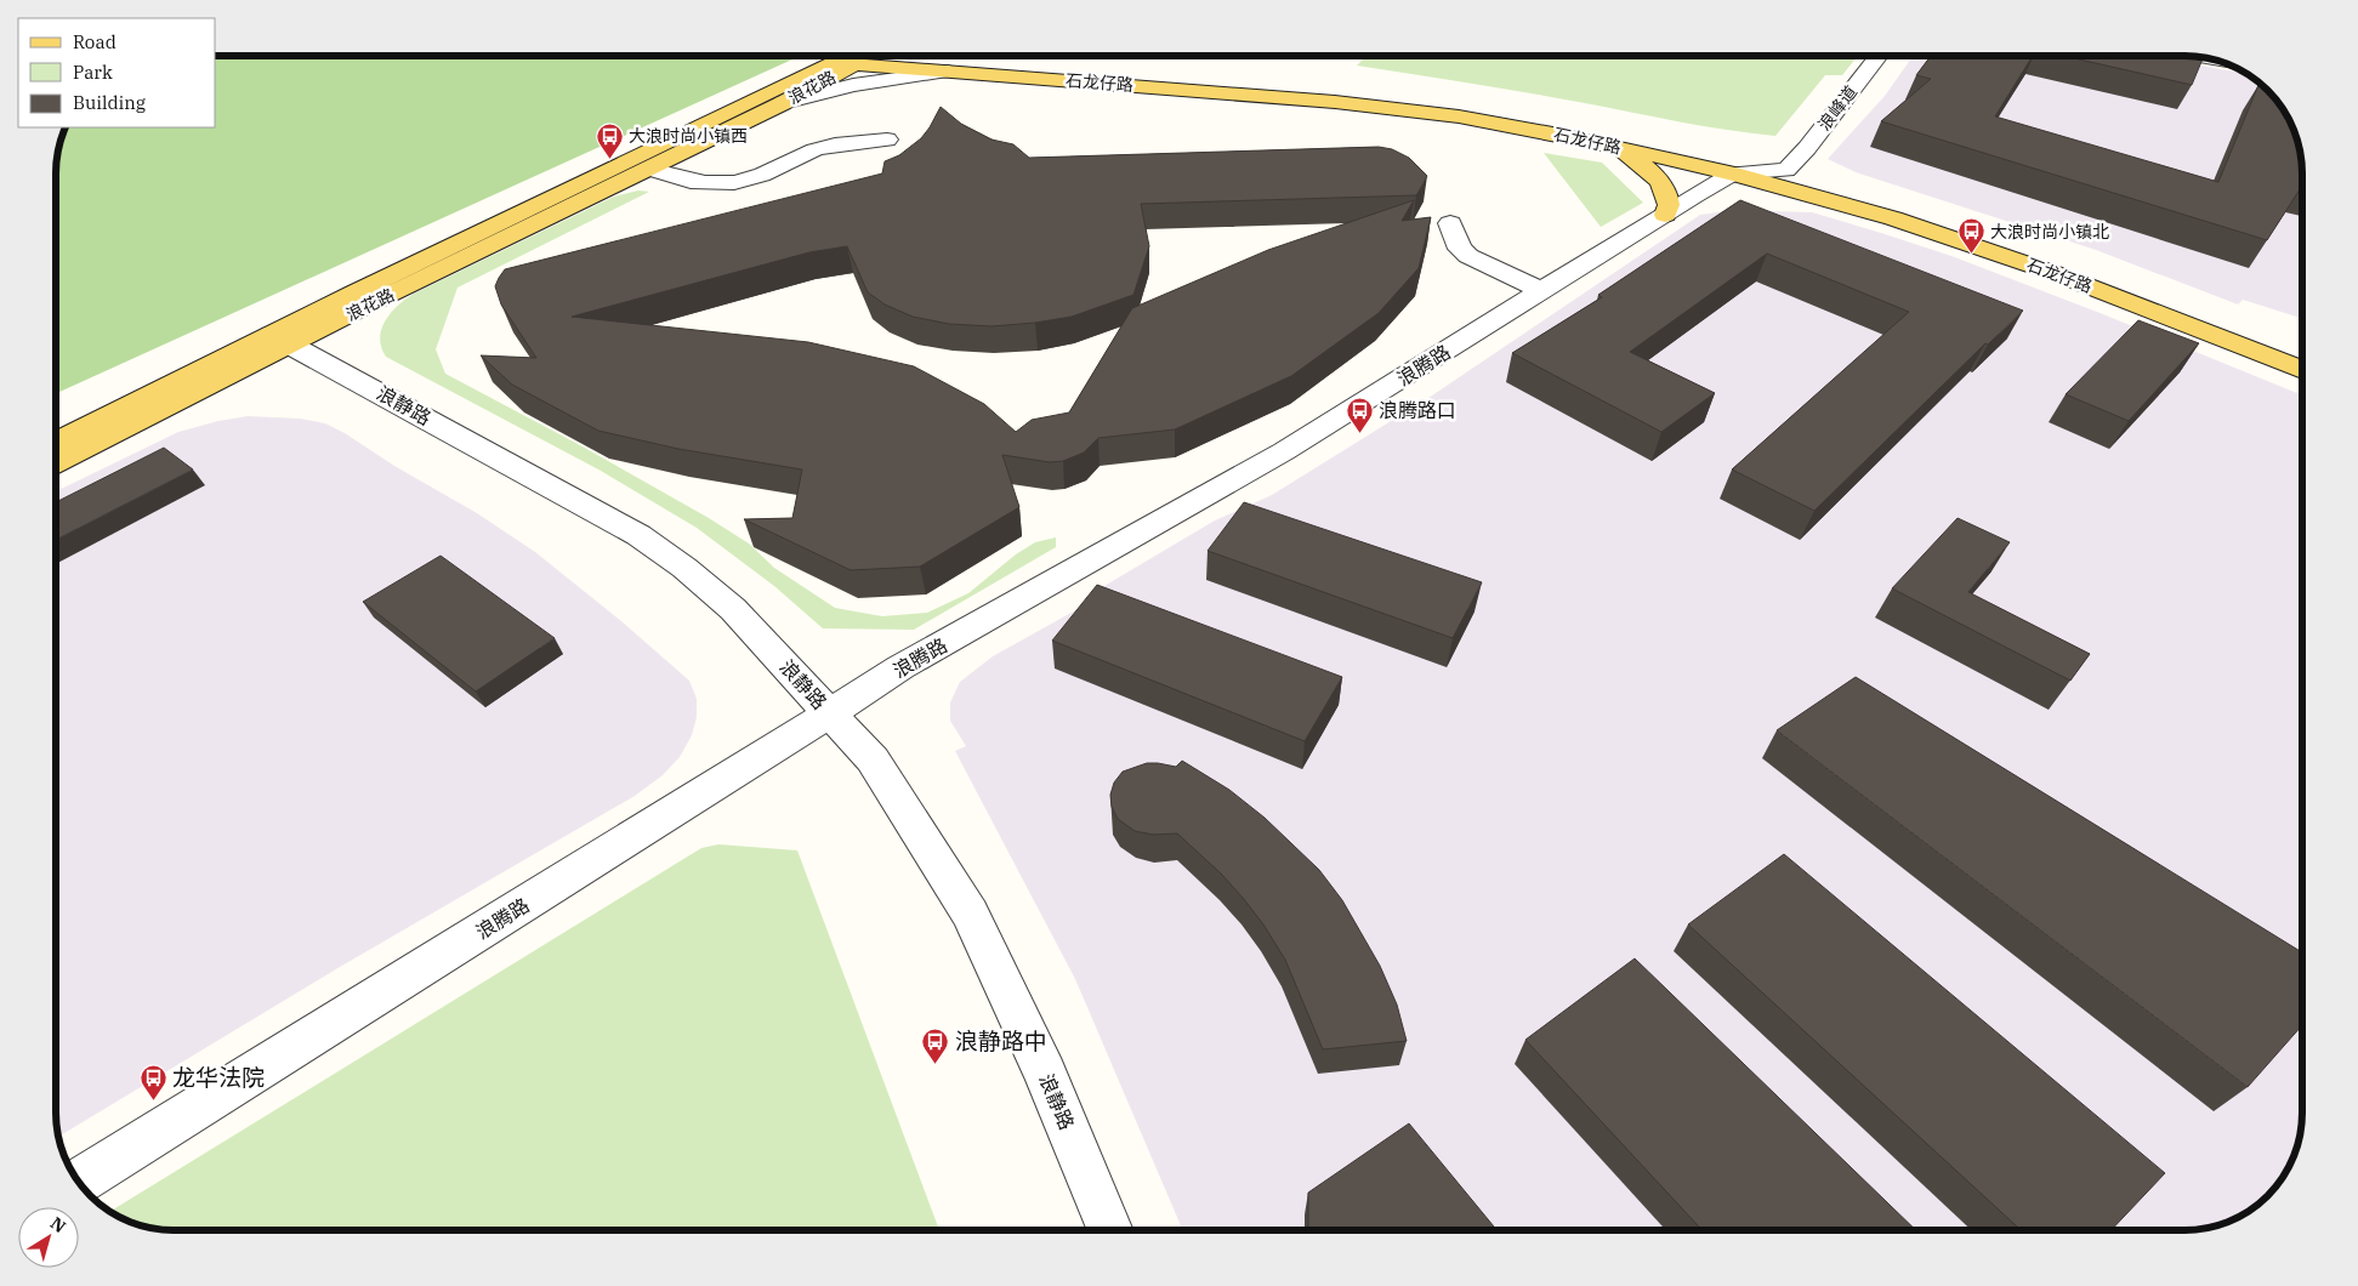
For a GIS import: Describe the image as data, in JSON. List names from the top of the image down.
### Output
{
  "streets": {
    "main road": ["石龙仔路", "浪花路"],
    "street": ["浪峰道", "浪腾路", "浪静路"]
  },
  "crossings": [
    ["石龙仔路", "浪花路"],
    ["石龙仔路", "浪峰道"],
    ["石龙仔路", "浪腾路"],
    ["浪花路", "浪静路"],
    ["浪峰道", "浪腾路"],
    ["浪腾路", "浪静路"]
  ],
  "places": {
    "bus stop": [
      "大浪时尚小镇西",
      "大浪时尚小镇北",
      "浪腾路口",
      "浪静路中",
      "龙华法院"
    ]
  },
  "legend": ["Road", "Park", "Building"],
  "north": "top right"
}
